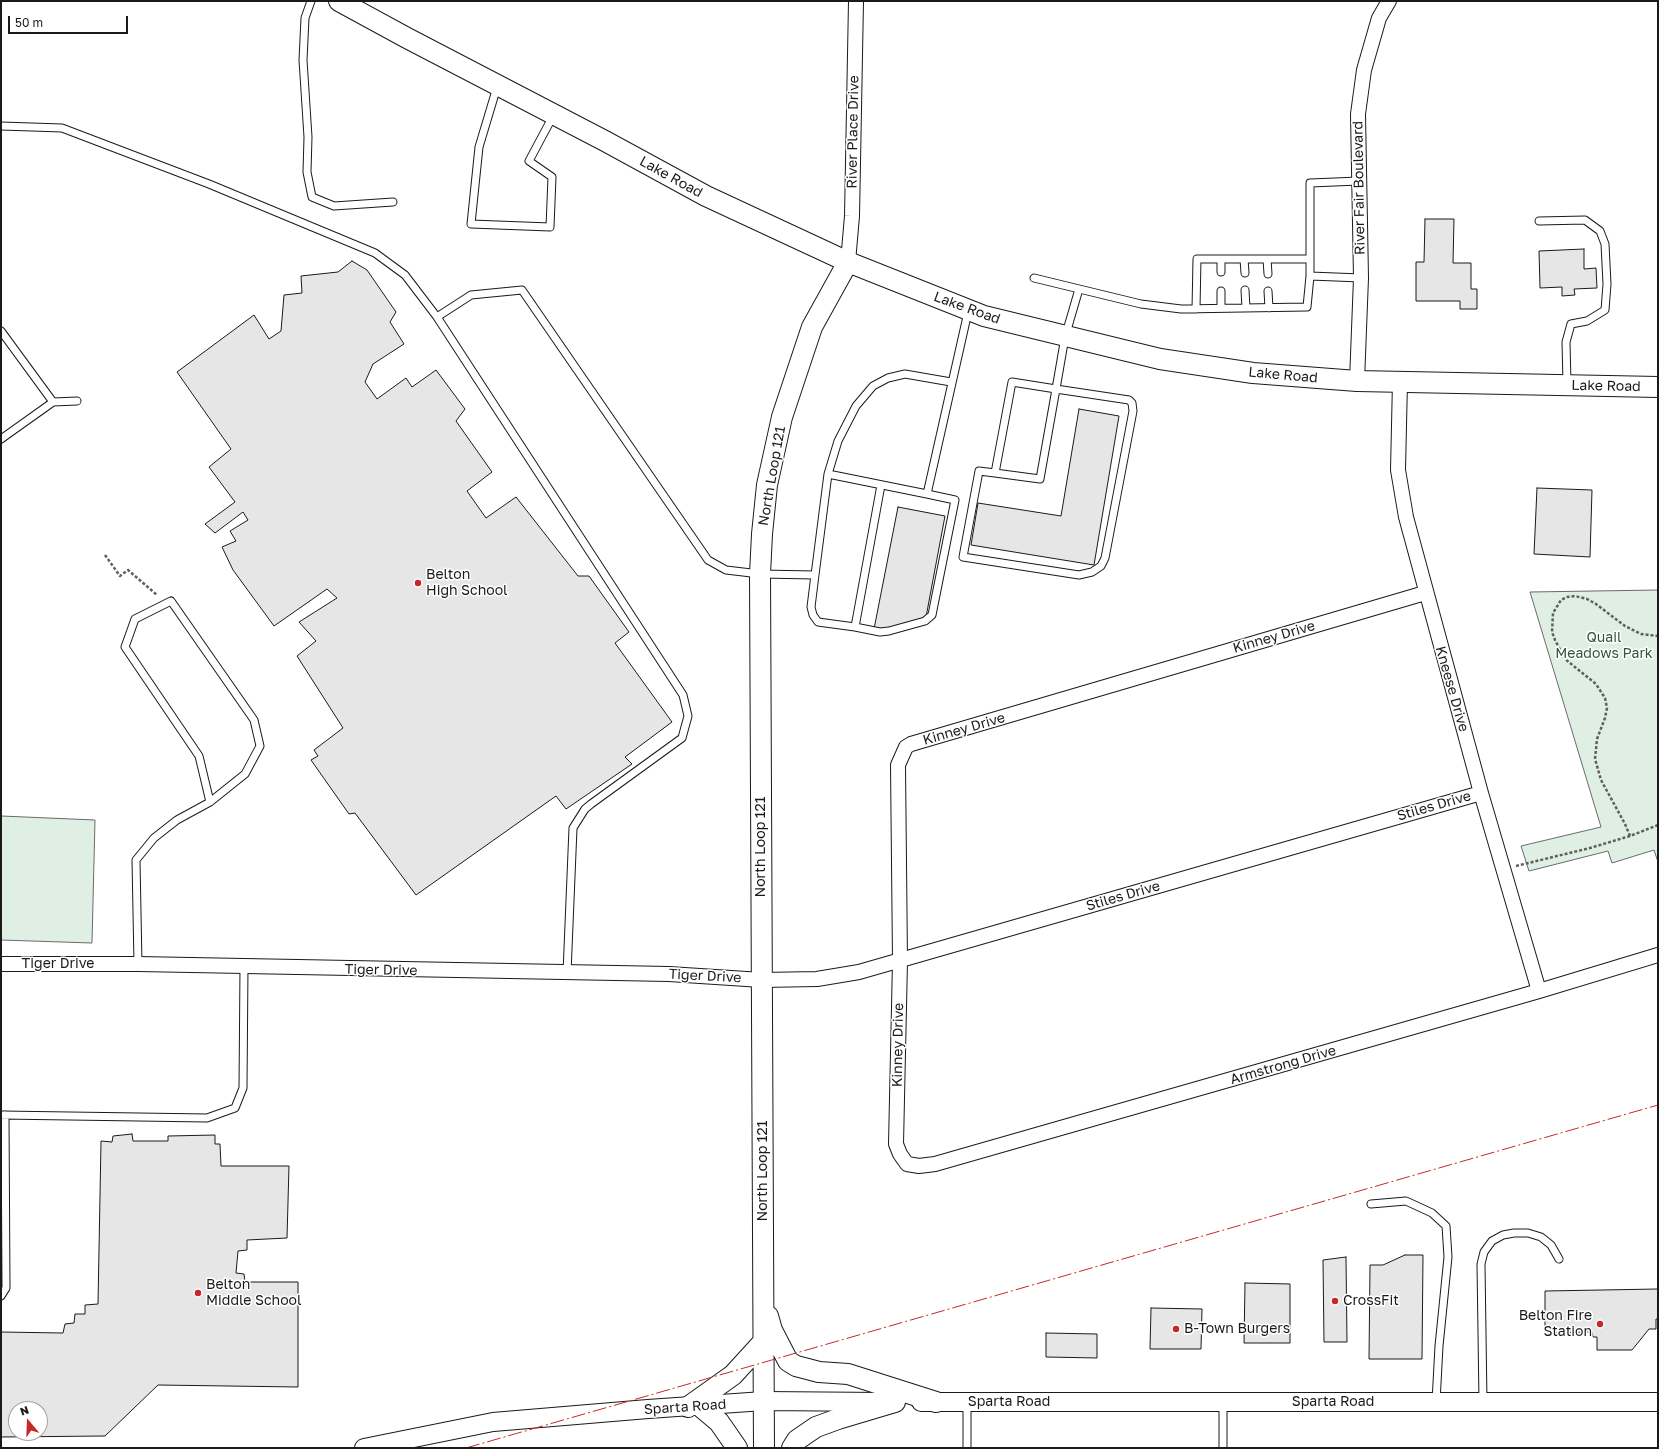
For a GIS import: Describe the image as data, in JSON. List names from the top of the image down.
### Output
{
  "streets": {
    "main road": ["Lake Road", "North Loop 121"],
    "street": [
      "River Place Drive",
      "River Fair Boulevard",
      "Kinney Drive",
      "Kneese Drive",
      "Stiles Drive",
      "Tiger Drive",
      "Armstrong Drive",
      "Sparta Road"
    ]
  },
  "crossings": [
    ["River Place Drive", "Lake Road"],
    ["River Place Drive", "North Loop 121"],
    ["Lake Road", "River Fair Boulevard"],
    ["Lake Road", "North Loop 121"],
    ["Lake Road", "Kneese Drive"],
    ["North Loop 121", "Stiles Drive"],
    ["North Loop 121", "Tiger Drive"],
    ["North Loop 121", "Sparta Road"],
    ["Kinney Drive", "Kneese Drive"],
    ["Kinney Drive", "Stiles Drive"],
    ["Kinney Drive", "Armstrong Drive"],
    ["Kneese Drive", "Stiles Drive"],
    ["Kneese Drive", "Armstrong Drive"],
    ["Stiles Drive", "Tiger Drive"]
  ],
  "parks": ["Quail Meadows Park"],
  "places": [
    "Belton High School",
    "Belton Middle School",
    "CrossFit",
    "Belton Fire Station",
    "B-Town Burgers"
  ],
  "scale_bar": "50 m",
  "north": "top"
}
